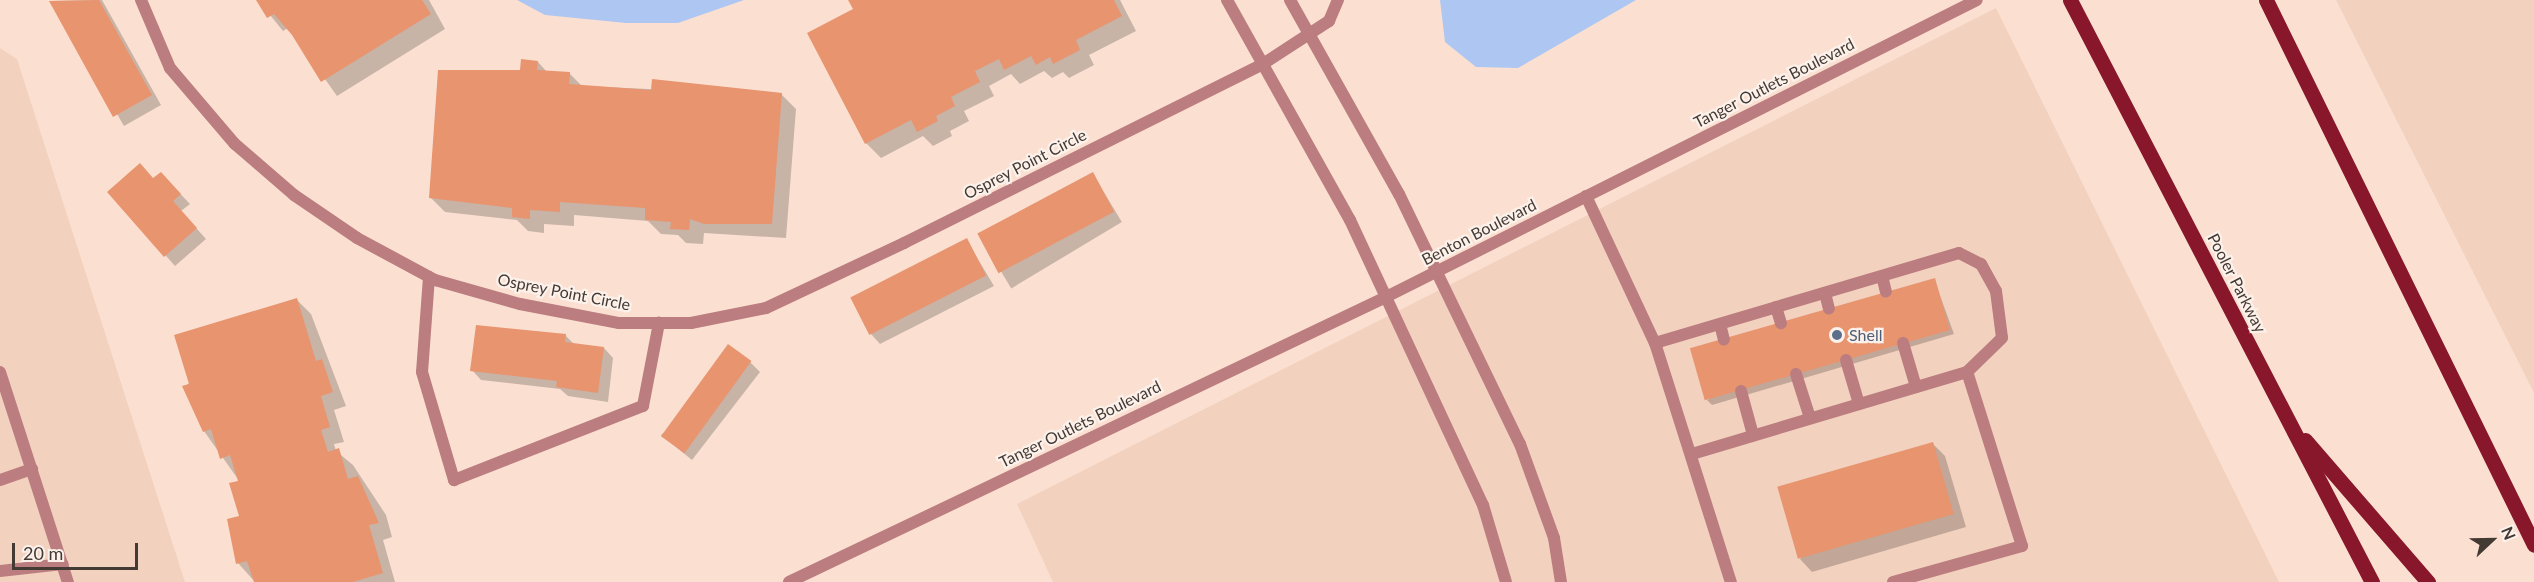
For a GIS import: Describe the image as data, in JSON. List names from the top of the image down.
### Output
{
  "streets": {
    "main road": ["Pooler Parkway"],
    "street": ["Tanger Outlets Boulevard", "Osprey Point Circle", "Benton Boulevard"]
  },
  "crossings": [
    ["Tanger Outlets Boulevard", "Benton Boulevard"]
  ],
  "places": ["Shell"],
  "scale_bar": "20 m",
  "north": "right"
}
